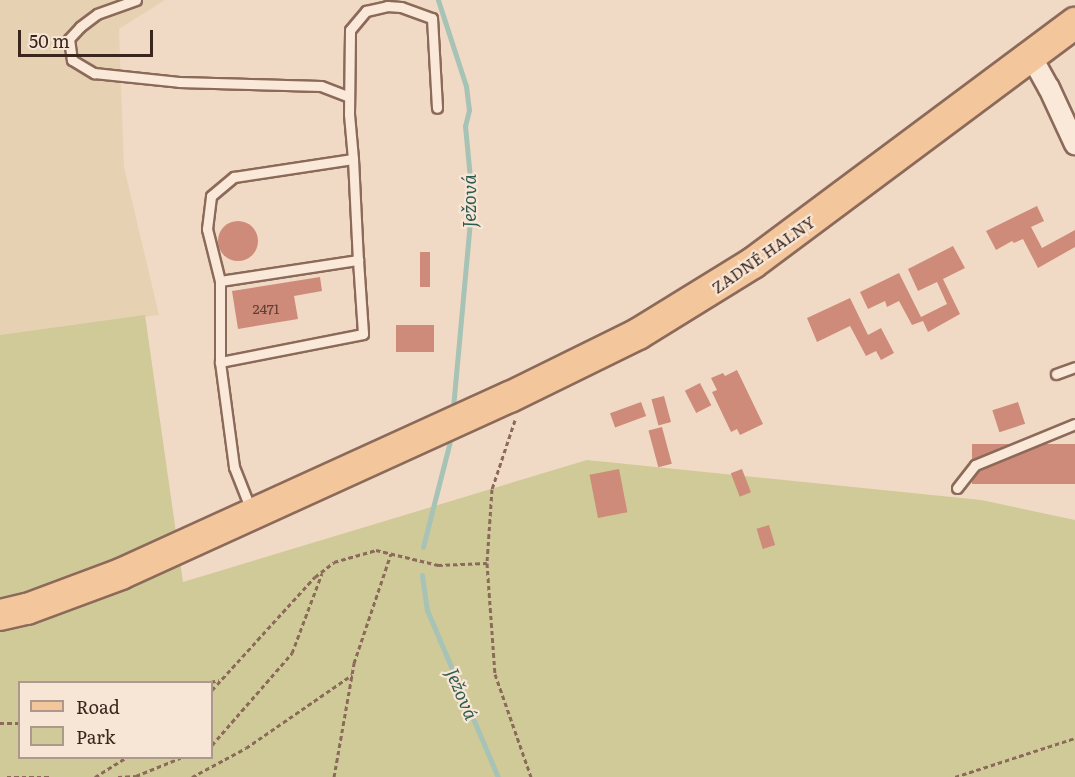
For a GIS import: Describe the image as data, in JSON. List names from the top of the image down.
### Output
{
  "streets": {
    "main road": ["ZADNÉ HALNY"]
  },
  "water": ["Ježová"],
  "house_numbers": ["2471"],
  "legend": ["Road", "Park"],
  "scale_bar": "50 m"
}
